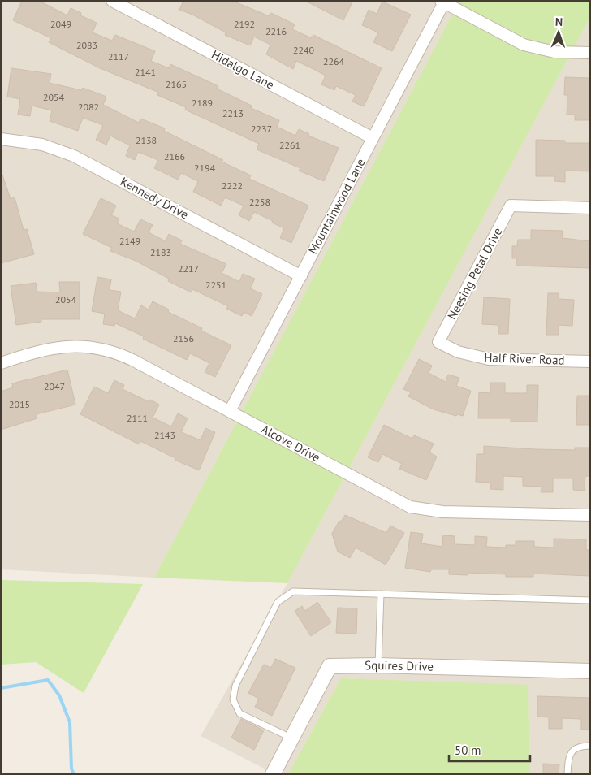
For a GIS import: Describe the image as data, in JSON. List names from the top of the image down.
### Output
{
  "streets": {
    "street": [
      "Hidalgo Lane",
      "Kennedy Drive",
      "Mountainwood Lane",
      "Neesing Petal Drive",
      "Half River Road",
      "Alcove Drive",
      "Squires Drive"
    ]
  },
  "crossings": [
    ["Hidalgo Lane", "Mountainwood Lane"],
    ["Kennedy Drive", "Mountainwood Lane"],
    ["Mountainwood Lane", "Alcove Drive"],
    ["Neesing Petal Drive", "Half River Road"]
  ],
  "house_numbers": [
    "2049",
    "2192",
    "2216",
    "2083",
    "2240",
    "2117",
    "2264",
    "2141",
    "2165",
    "2054",
    "2189",
    "2082",
    "2213",
    "2237",
    "2138",
    "2261",
    "2166",
    "2194",
    "2222",
    "2258",
    "2149",
    "2183",
    "2217",
    "2251",
    "2054",
    "2156",
    "2047",
    "2015",
    "2111",
    "2143"
  ],
  "scale_bar": "50 m",
  "north": "top"
}
